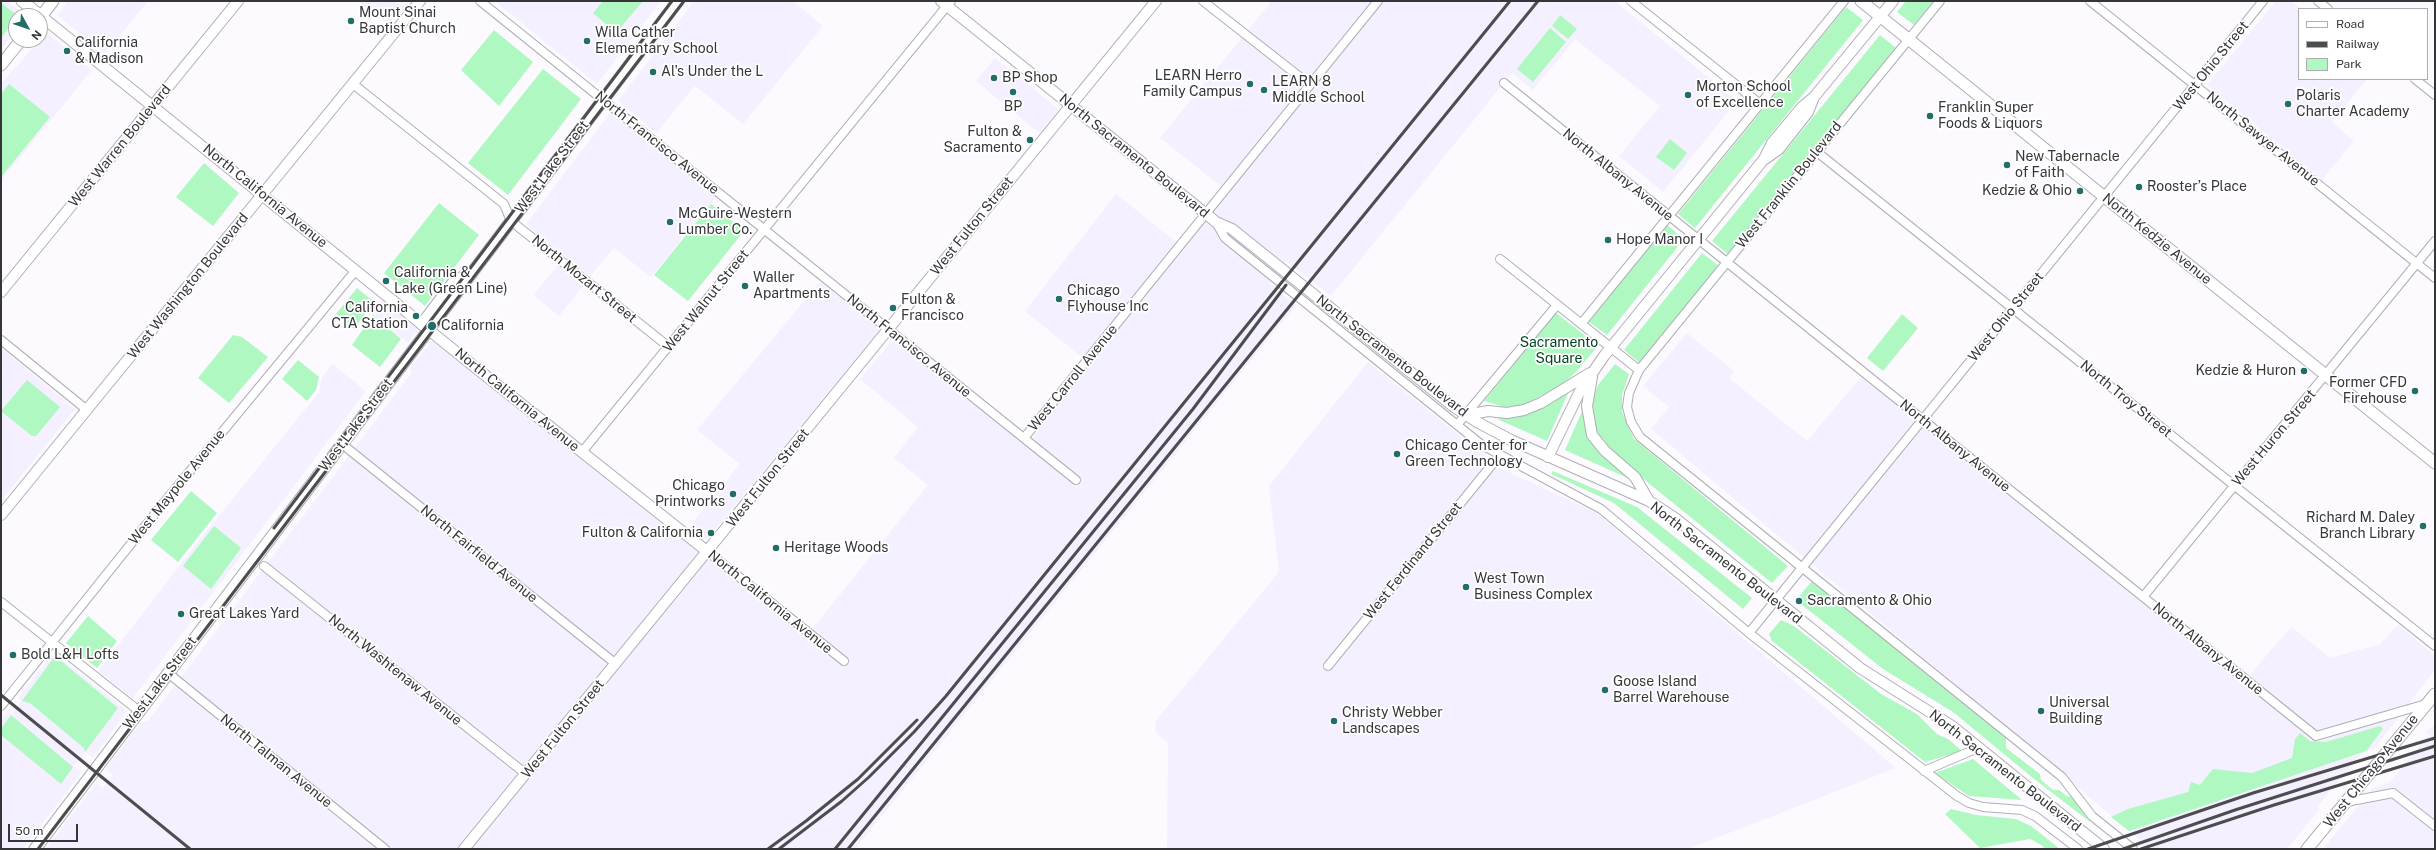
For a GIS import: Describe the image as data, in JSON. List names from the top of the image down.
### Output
{
  "streets": {
    "main road": ["West Lake Street", "North Kedzie Avenue", "West Chicago Avenue"],
    "street": [
      "West Ohio Street",
      "North Sawyer Avenue",
      "North Francisco Avenue",
      "West Warren Boulevard",
      "North Sacramento Boulevard",
      "North Albany Avenue",
      "West Franklin Boulevard",
      "North California Avenue",
      "West Fulton Street",
      "North Mozart Street",
      "West Washington Boulevard",
      "West Walnut Street",
      "West Carroll Avenue",
      "North Troy Street",
      "West Huron Street",
      "West Maypole Avenue",
      "North Fairfield Avenue",
      "West Ferdinand Street",
      "North Washtenaw Avenue",
      "North Talman Avenue"
    ]
  },
  "crossings": [
    ["West Ohio Street", "North Sawyer Avenue"],
    ["West Ohio Street", "North Sacramento Boulevard"],
    ["West Ohio Street", "North Albany Avenue"],
    ["West Ohio Street", "North Kedzie Avenue"],
    ["West Ohio Street", "North Troy Street"],
    ["North Sawyer Avenue", "West Huron Street"],
    ["North Francisco Avenue", "West Lake Street"],
    ["North Francisco Avenue", "West Fulton Street"],
    ["North Francisco Avenue", "West Walnut Street"],
    ["North Francisco Avenue", "West Carroll Avenue"],
    ["West Warren Boulevard", "North California Avenue"],
    ["North Sacramento Boulevard", "West Franklin Boulevard"],
    ["North Sacramento Boulevard", "West Fulton Street"],
    ["North Sacramento Boulevard", "West Walnut Street"],
    ["North Sacramento Boulevard", "West Carroll Avenue"],
    ["North Sacramento Boulevard", "West Ferdinand Street"],
    ["West Lake Street", "North California Avenue"],
    ["West Lake Street", "North Mozart Street"],
    ["West Lake Street", "North Fairfield Avenue"],
    ["West Lake Street", "North Washtenaw Avenue"],
    ["West Lake Street", "North Talman Avenue"],
    ["North Albany Avenue", "West Franklin Boulevard"],
    ["North Albany Avenue", "West Huron Street"],
    ["North Albany Avenue", "West Chicago Avenue"],
    ["West Franklin Boulevard", "North Kedzie Avenue"],
    ["West Franklin Boulevard", "North Troy Street"],
    ["North California Avenue", "West Fulton Street"],
    ["North California Avenue", "West Washington Boulevard"],
    ["North California Avenue", "West Walnut Street"],
    ["North California Avenue", "West Maypole Avenue"],
    ["West Fulton Street", "North Fairfield Avenue"],
    ["West Fulton Street", "North Washtenaw Avenue"],
    ["North Kedzie Avenue", "West Huron Street"],
    ["North Mozart Street", "West Walnut Street"],
    ["North Troy Street", "West Huron Street"]
  ],
  "parks": ["Sacramento Square"],
  "places": [
    "Mount Sinai Baptist Church",
    "Willa Cather Elementary School",
    "California & Madison",
    "Al's Under the L",
    "BP Shop",
    "LEARN Herro Family Campus",
    "LEARN 8 Middle School",
    "BP",
    "Morton School of Excellence",
    "Polaris Charter Academy",
    "Franklin Super Foods & Liquors",
    "Fulton & Sacramento",
    "New Tabernacle of Faith",
    "Rooster’s Place",
    "Kedzie & Ohio",
    "McGuire-Western Lumber Co.",
    "Hope Manor I",
    "California & Lake (Green Line)",
    "Waller Apartments",
    "Chicago Flyhouse Inc",
    "Fulton & Francisco",
    "California CTA Station",
    "California",
    "Kedzie & Huron",
    "Former CFD Firehouse",
    "Chicago Center for Green Technology",
    "Chicago Printworks",
    "Richard M. Daley Branch Library",
    "Fulton & California",
    "Heritage Woods",
    "West Town Business Complex",
    "Sacramento & Ohio",
    "Great Lakes Yard",
    "Bold L&H Lofts",
    "Goose Island Barrel Warehouse",
    "Universal Building",
    "Christy Webber Landscapes"
  ],
  "legend": ["Road", "Railway", "Park"],
  "scale_bar": "50 m",
  "north": "bottom right"
}
